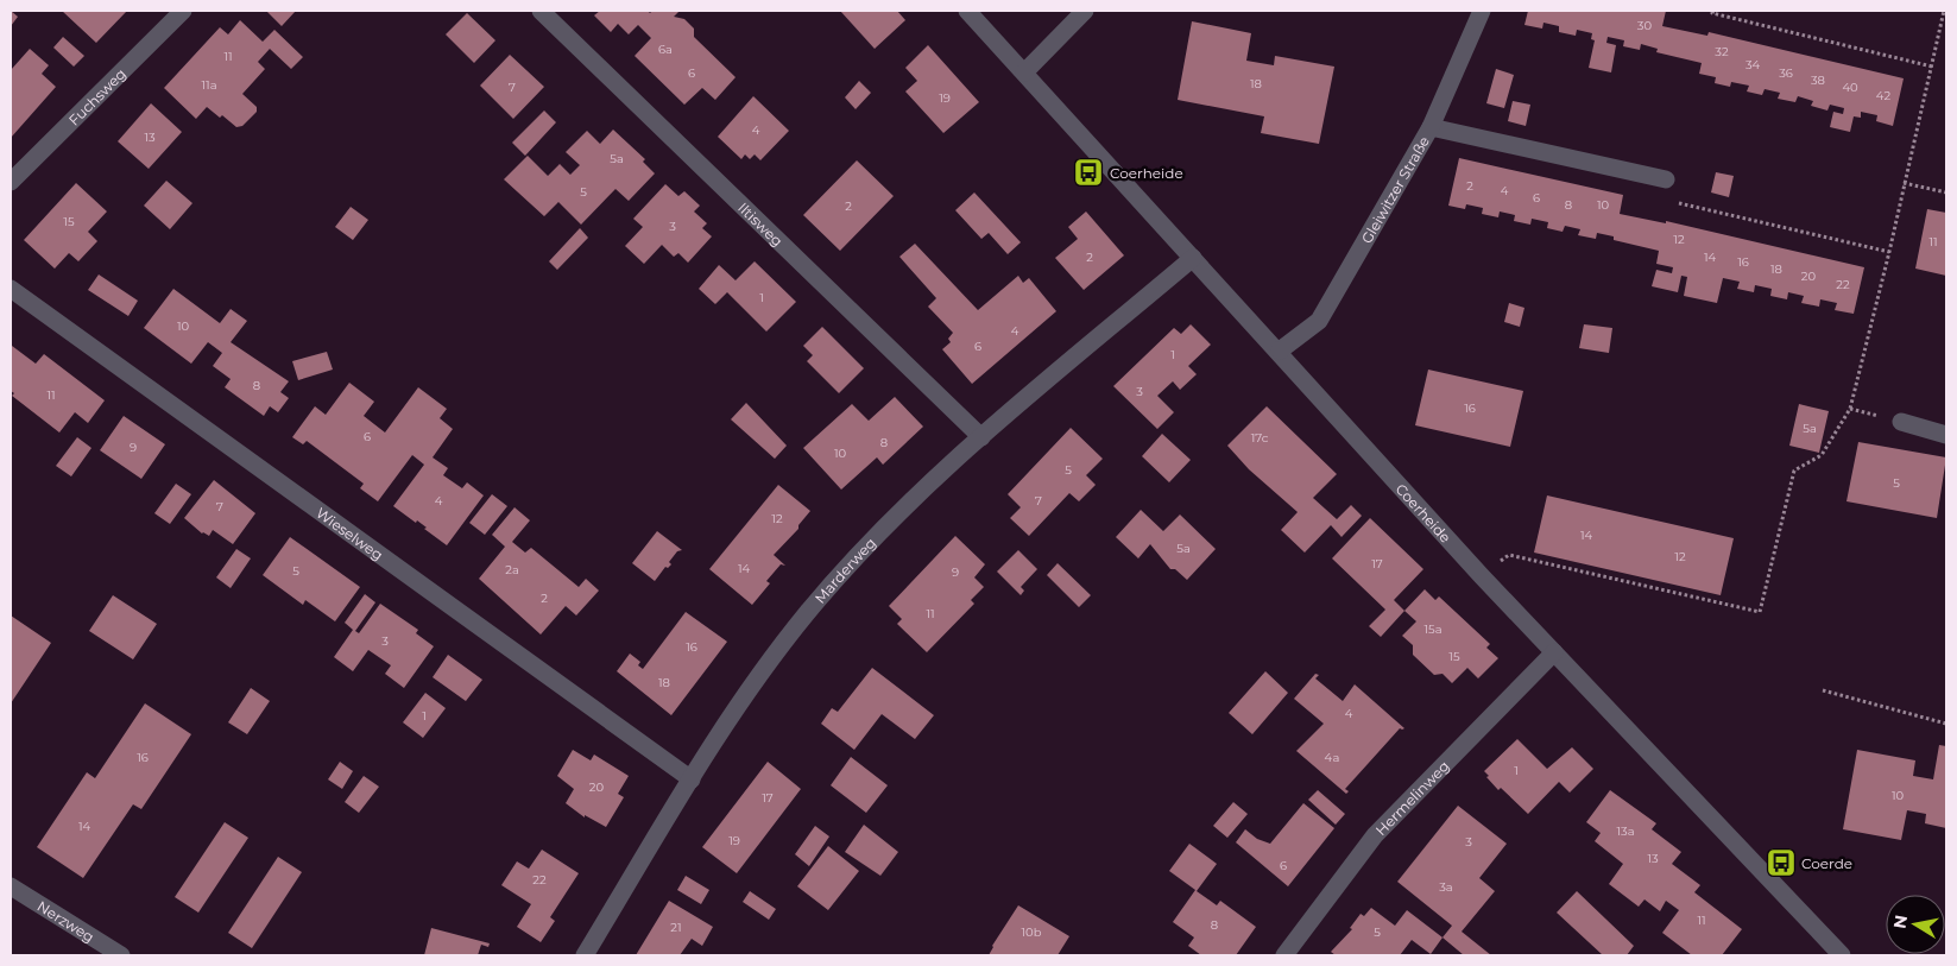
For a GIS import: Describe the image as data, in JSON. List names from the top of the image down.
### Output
{
  "streets": {
    "street": [
      "Fuchsweg",
      "Gleiwitzer Straße",
      "Iltisweg",
      "Coerheide",
      "Wieselweg",
      "Marderweg",
      "Hermelinweg",
      "Nerzweg"
    ]
  },
  "crossings": [
    ["Gleiwitzer Straße", "Coerheide"],
    ["Iltisweg", "Marderweg"],
    ["Coerheide", "Marderweg"],
    ["Coerheide", "Hermelinweg"],
    ["Wieselweg", "Marderweg"]
  ],
  "places": {
    "bus stop": ["Coerheide", "Coerde"]
  },
  "house_numbers": [
    "30",
    "6a",
    "32",
    "11",
    "34",
    "6",
    "36",
    "38",
    "18",
    "11a",
    "7",
    "40",
    "42",
    "19",
    "4",
    "13",
    "5a",
    "2",
    "4",
    "5",
    "6",
    "8",
    "10",
    "2",
    "15",
    "3",
    "12",
    "11",
    "2",
    "14",
    "16",
    "18",
    "20",
    "22",
    "1",
    "10",
    "4",
    "6",
    "1",
    "8",
    "3",
    "11",
    "16",
    "5a",
    "6",
    "17c",
    "8",
    "9",
    "10",
    "5",
    "5",
    "4",
    "7",
    "7",
    "12",
    "14",
    "5a",
    "12",
    "17",
    "14",
    "2a",
    "5",
    "9",
    "2",
    "11",
    "15a",
    "3",
    "16",
    "15",
    "18",
    "4",
    "1",
    "16",
    "4a",
    "1",
    "20",
    "10",
    "17",
    "14",
    "13a",
    "19",
    "3",
    "13",
    "6",
    "22",
    "3a",
    "11",
    "8",
    "21",
    "10b",
    "5"
  ],
  "north": "left"
}
